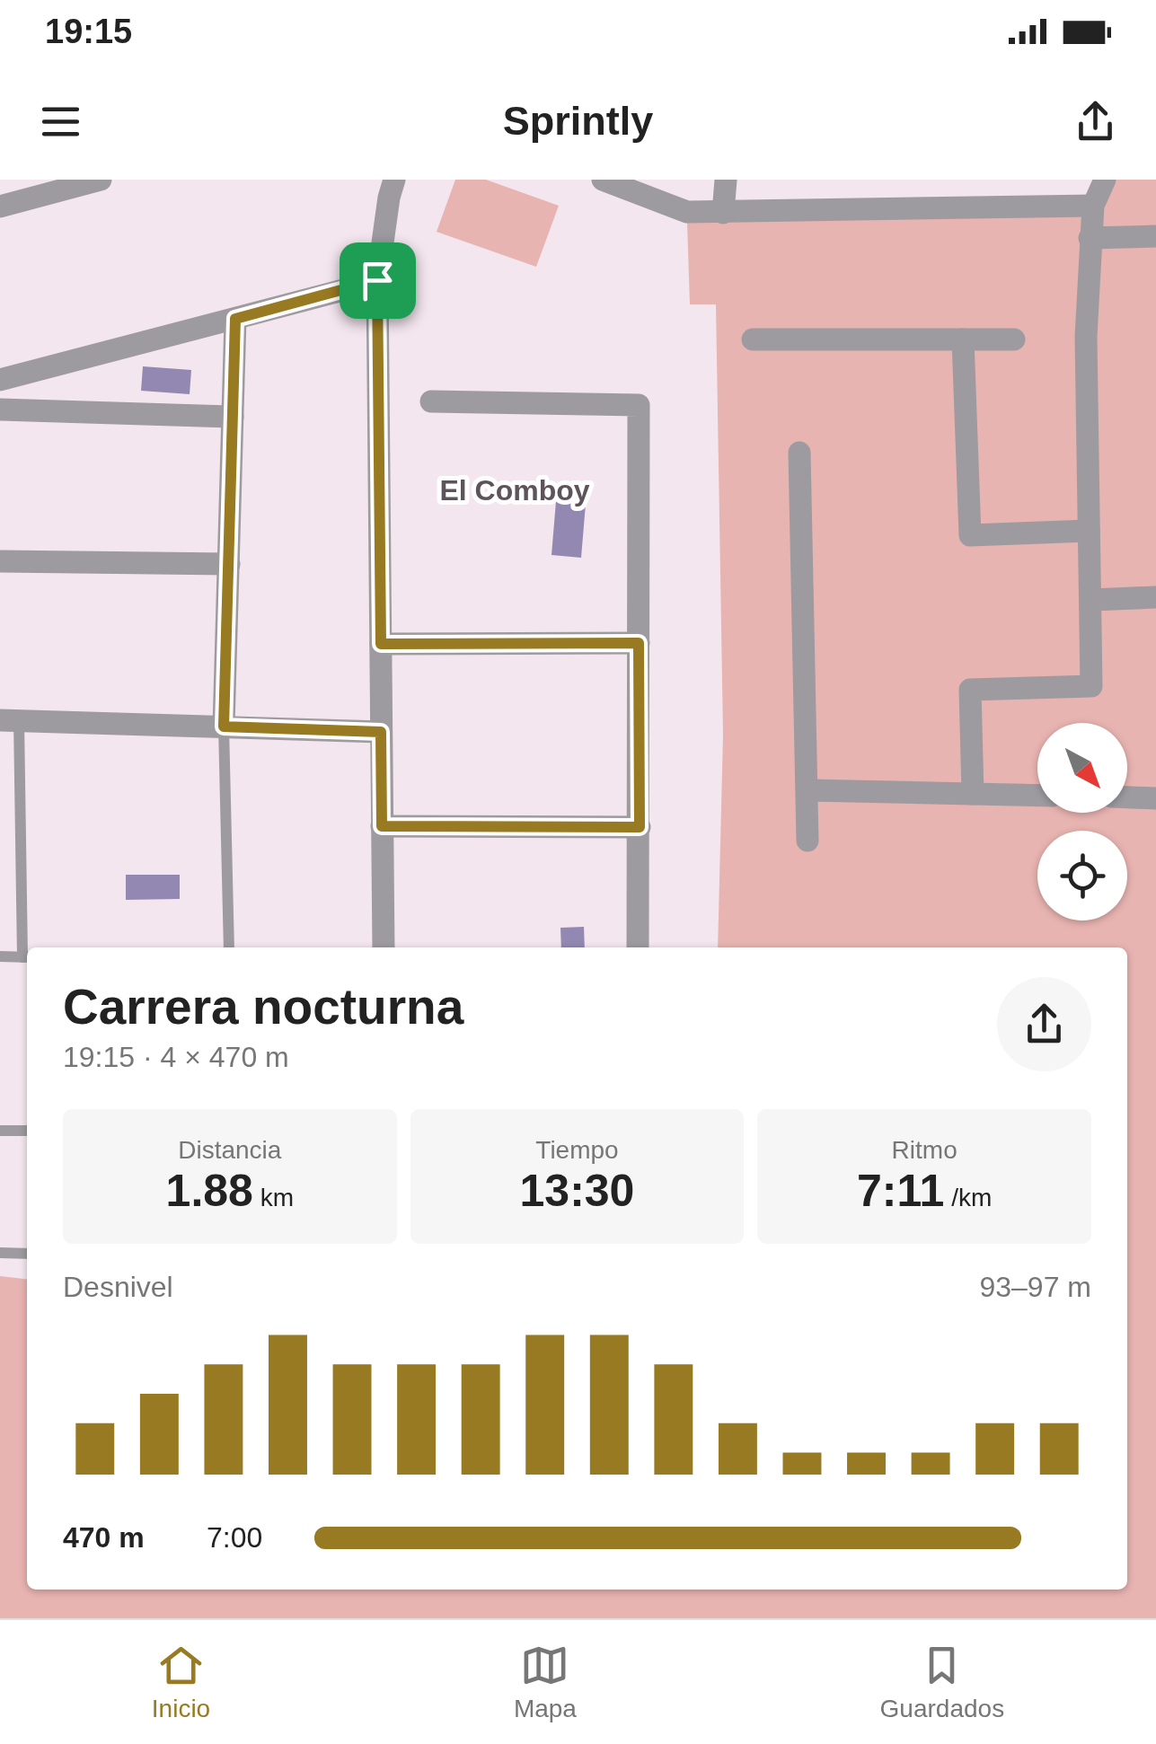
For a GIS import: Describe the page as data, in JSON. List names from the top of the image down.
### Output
{
  "districts": ["El Comboy"],
  "north": "bottom right",
  "page": {
    "status": "19:15",
    "header": "Sprintly",
    "heading": ["Carrera nocturna", "19:15 · 4 × 470 m"],
    "stats": [
      ["Distancia", "1.88 km"],
      ["Tiempo", "13:30"],
      ["Ritmo", "7:11 /km"]
    ],
    "chart": ["Desnivel", "93–97 m"],
    "list": [
      {
        "name": "470 m",
        "note": "7:00"
      }
    ],
    "tabs": ["Inicio", "Mapa", "Guardados"]
  }
}
